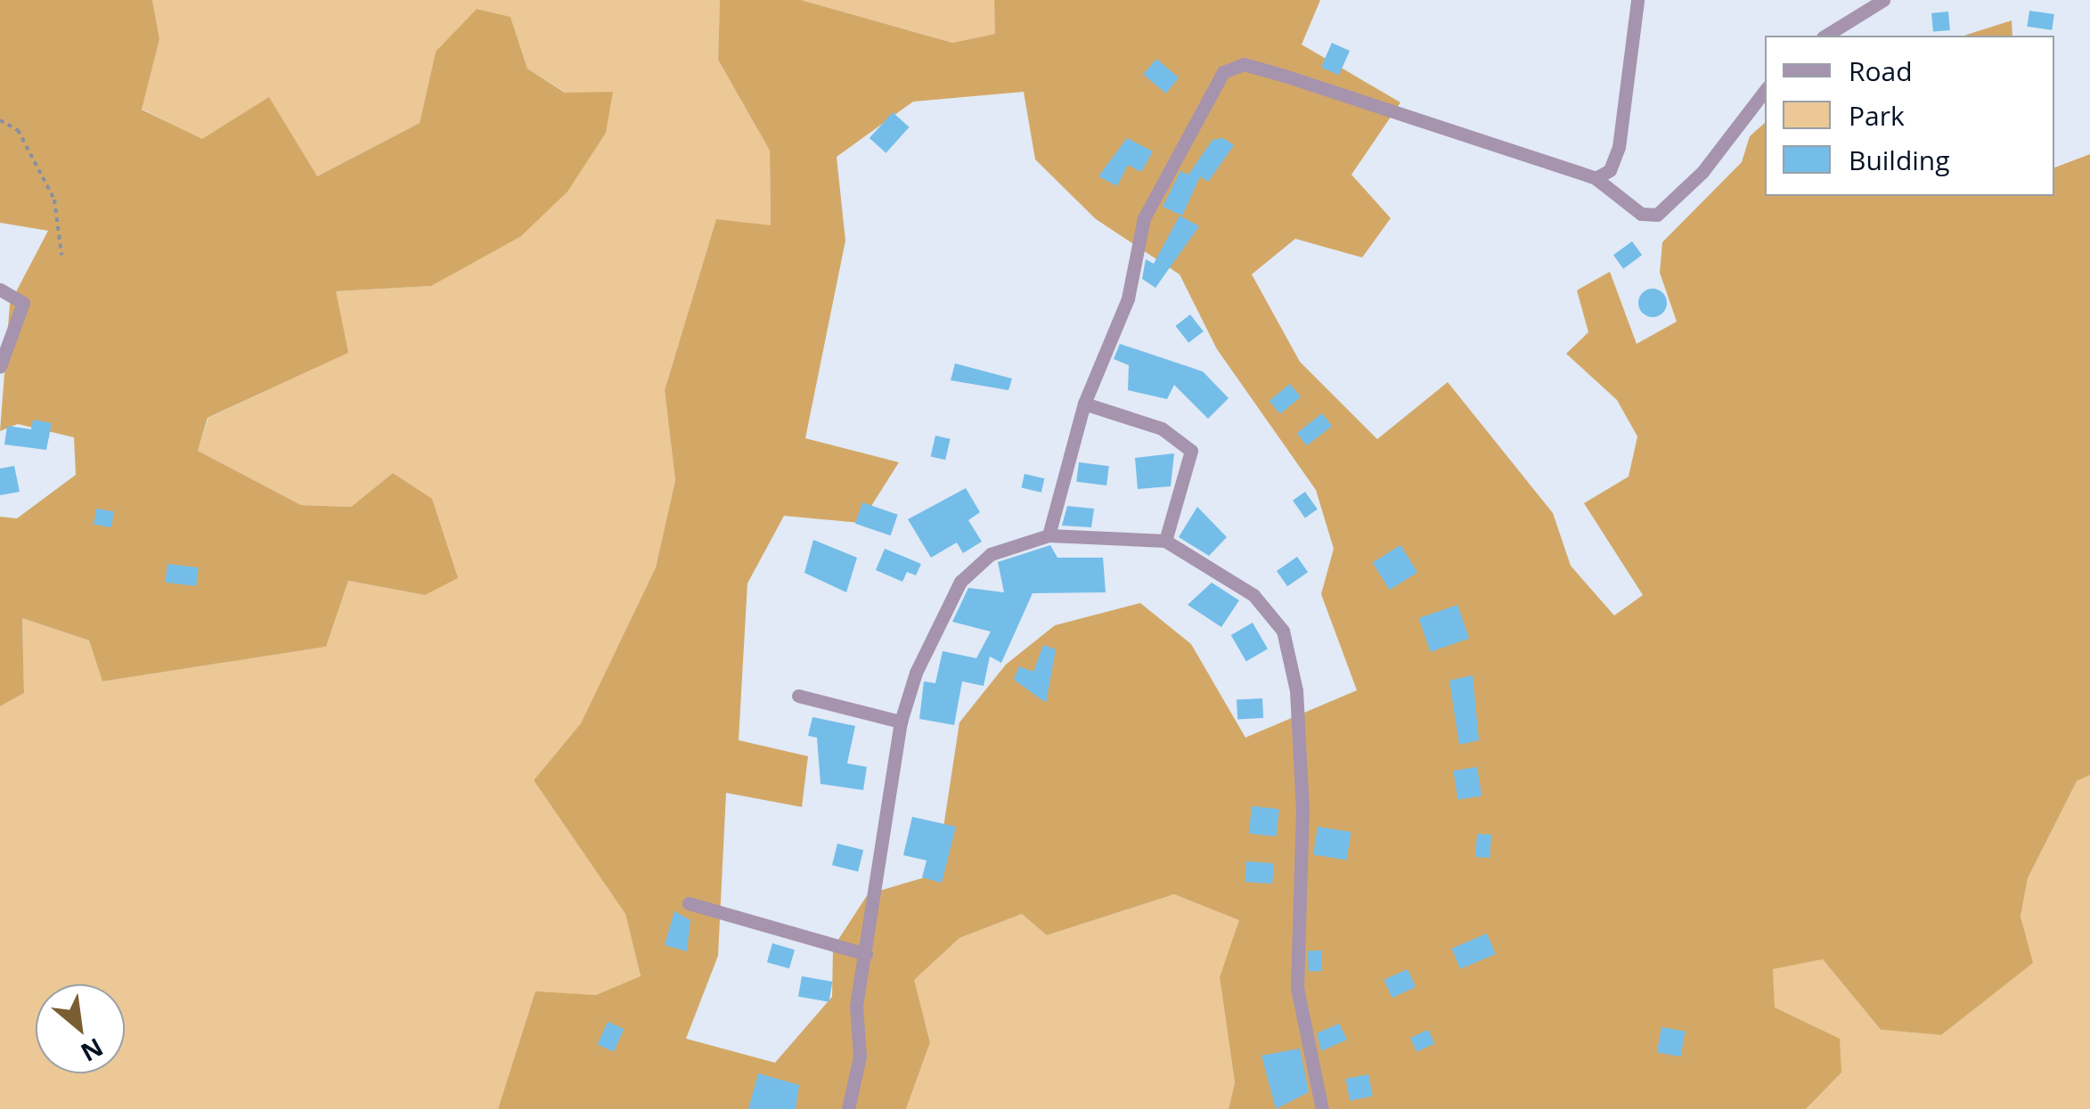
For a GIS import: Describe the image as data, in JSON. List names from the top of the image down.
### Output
{
  "legend": ["Road", "Park", "Building"],
  "north": "bottom right"
}
